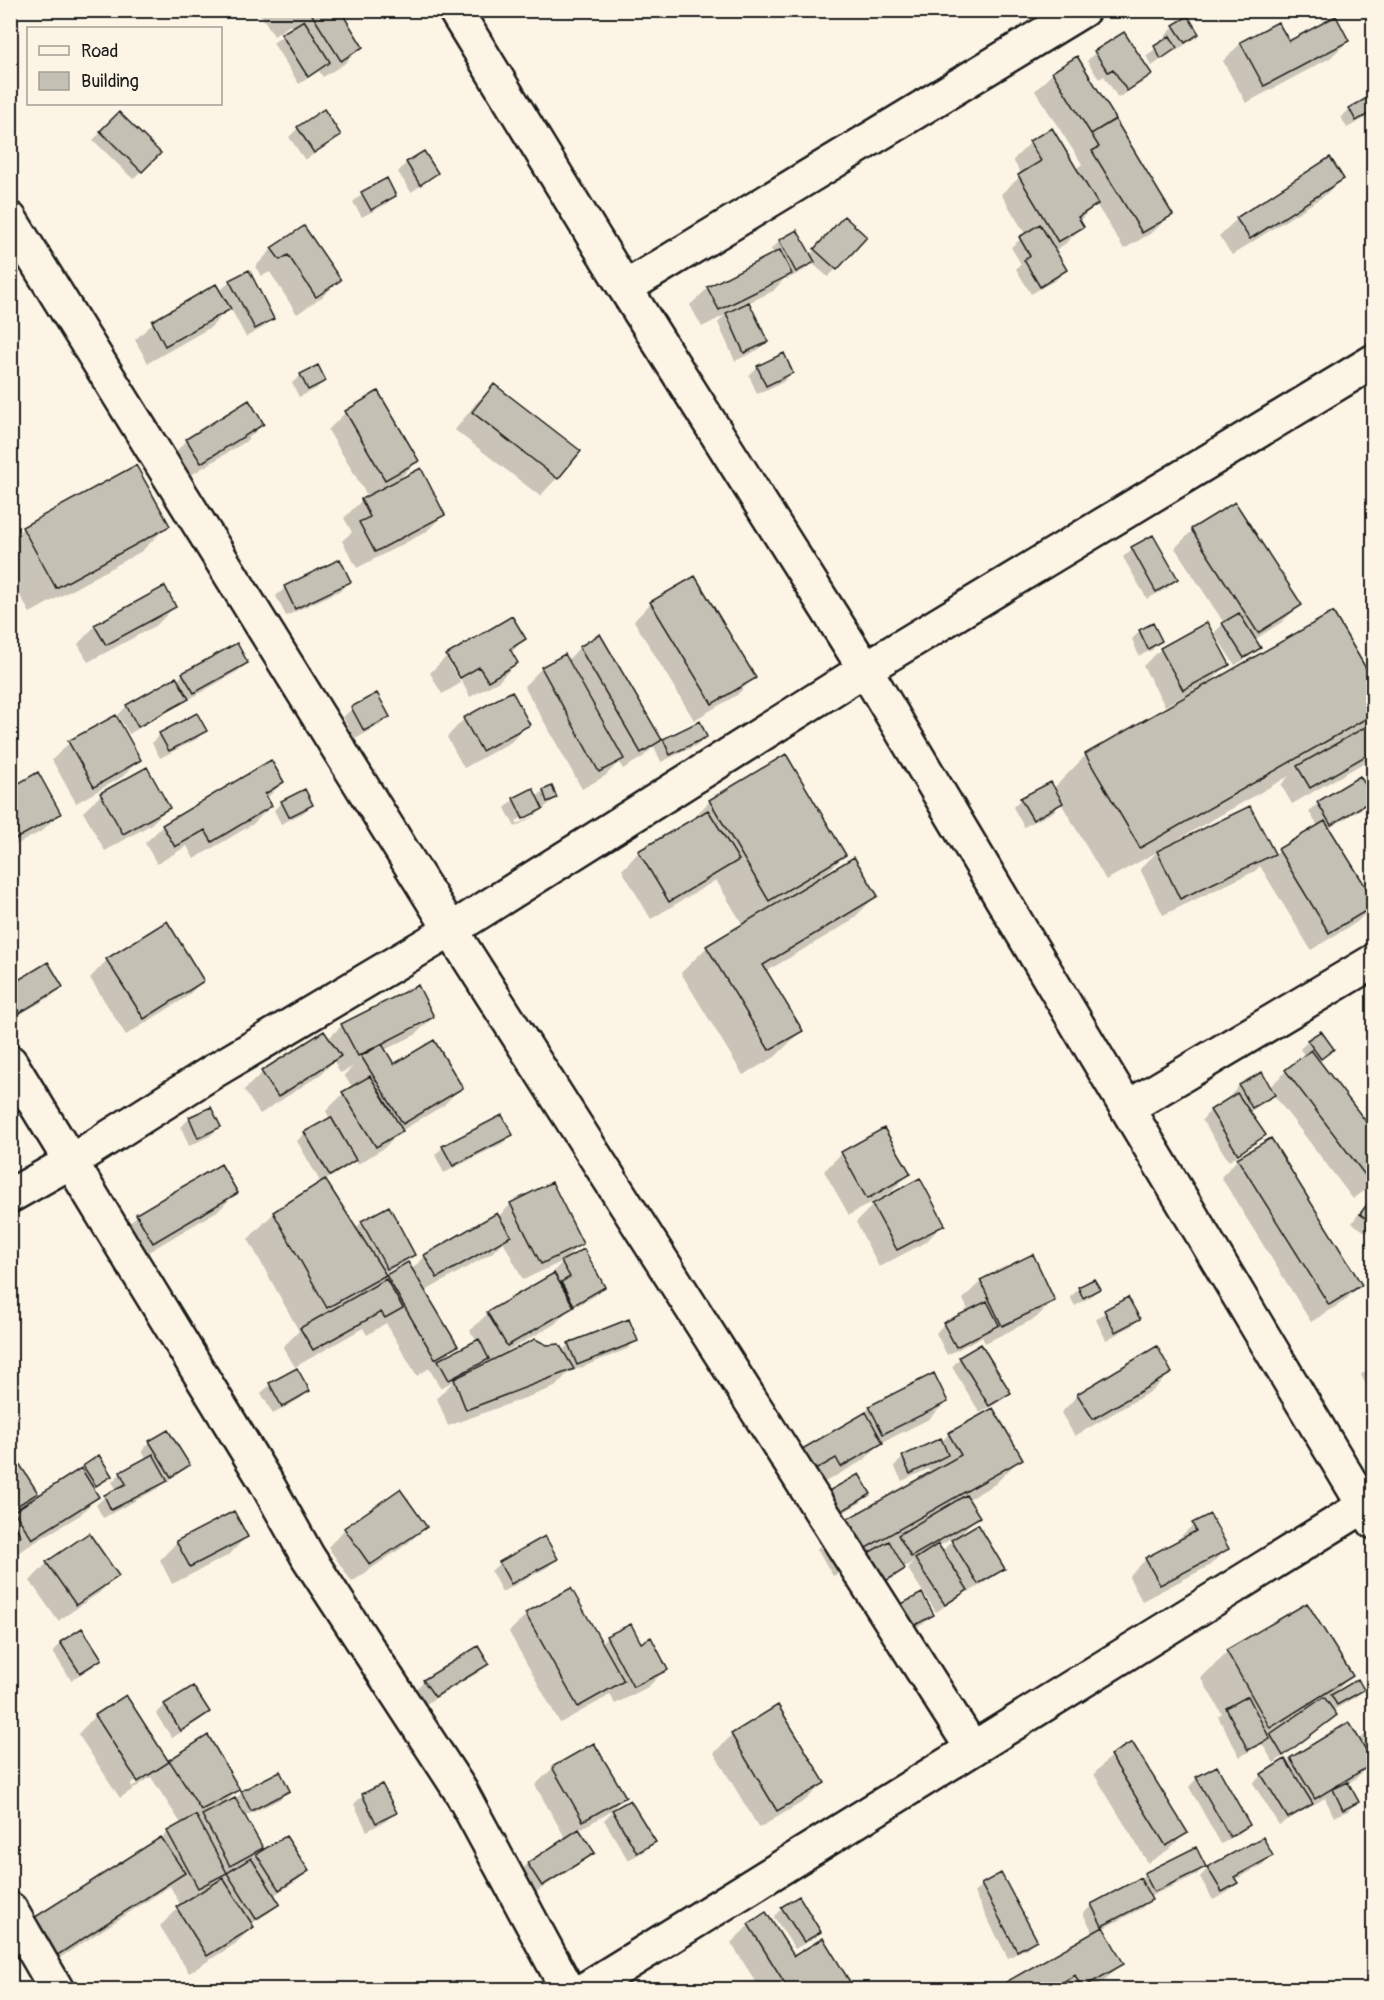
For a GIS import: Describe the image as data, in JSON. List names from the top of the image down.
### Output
{
  "legend": ["Road", "Building"]
}
